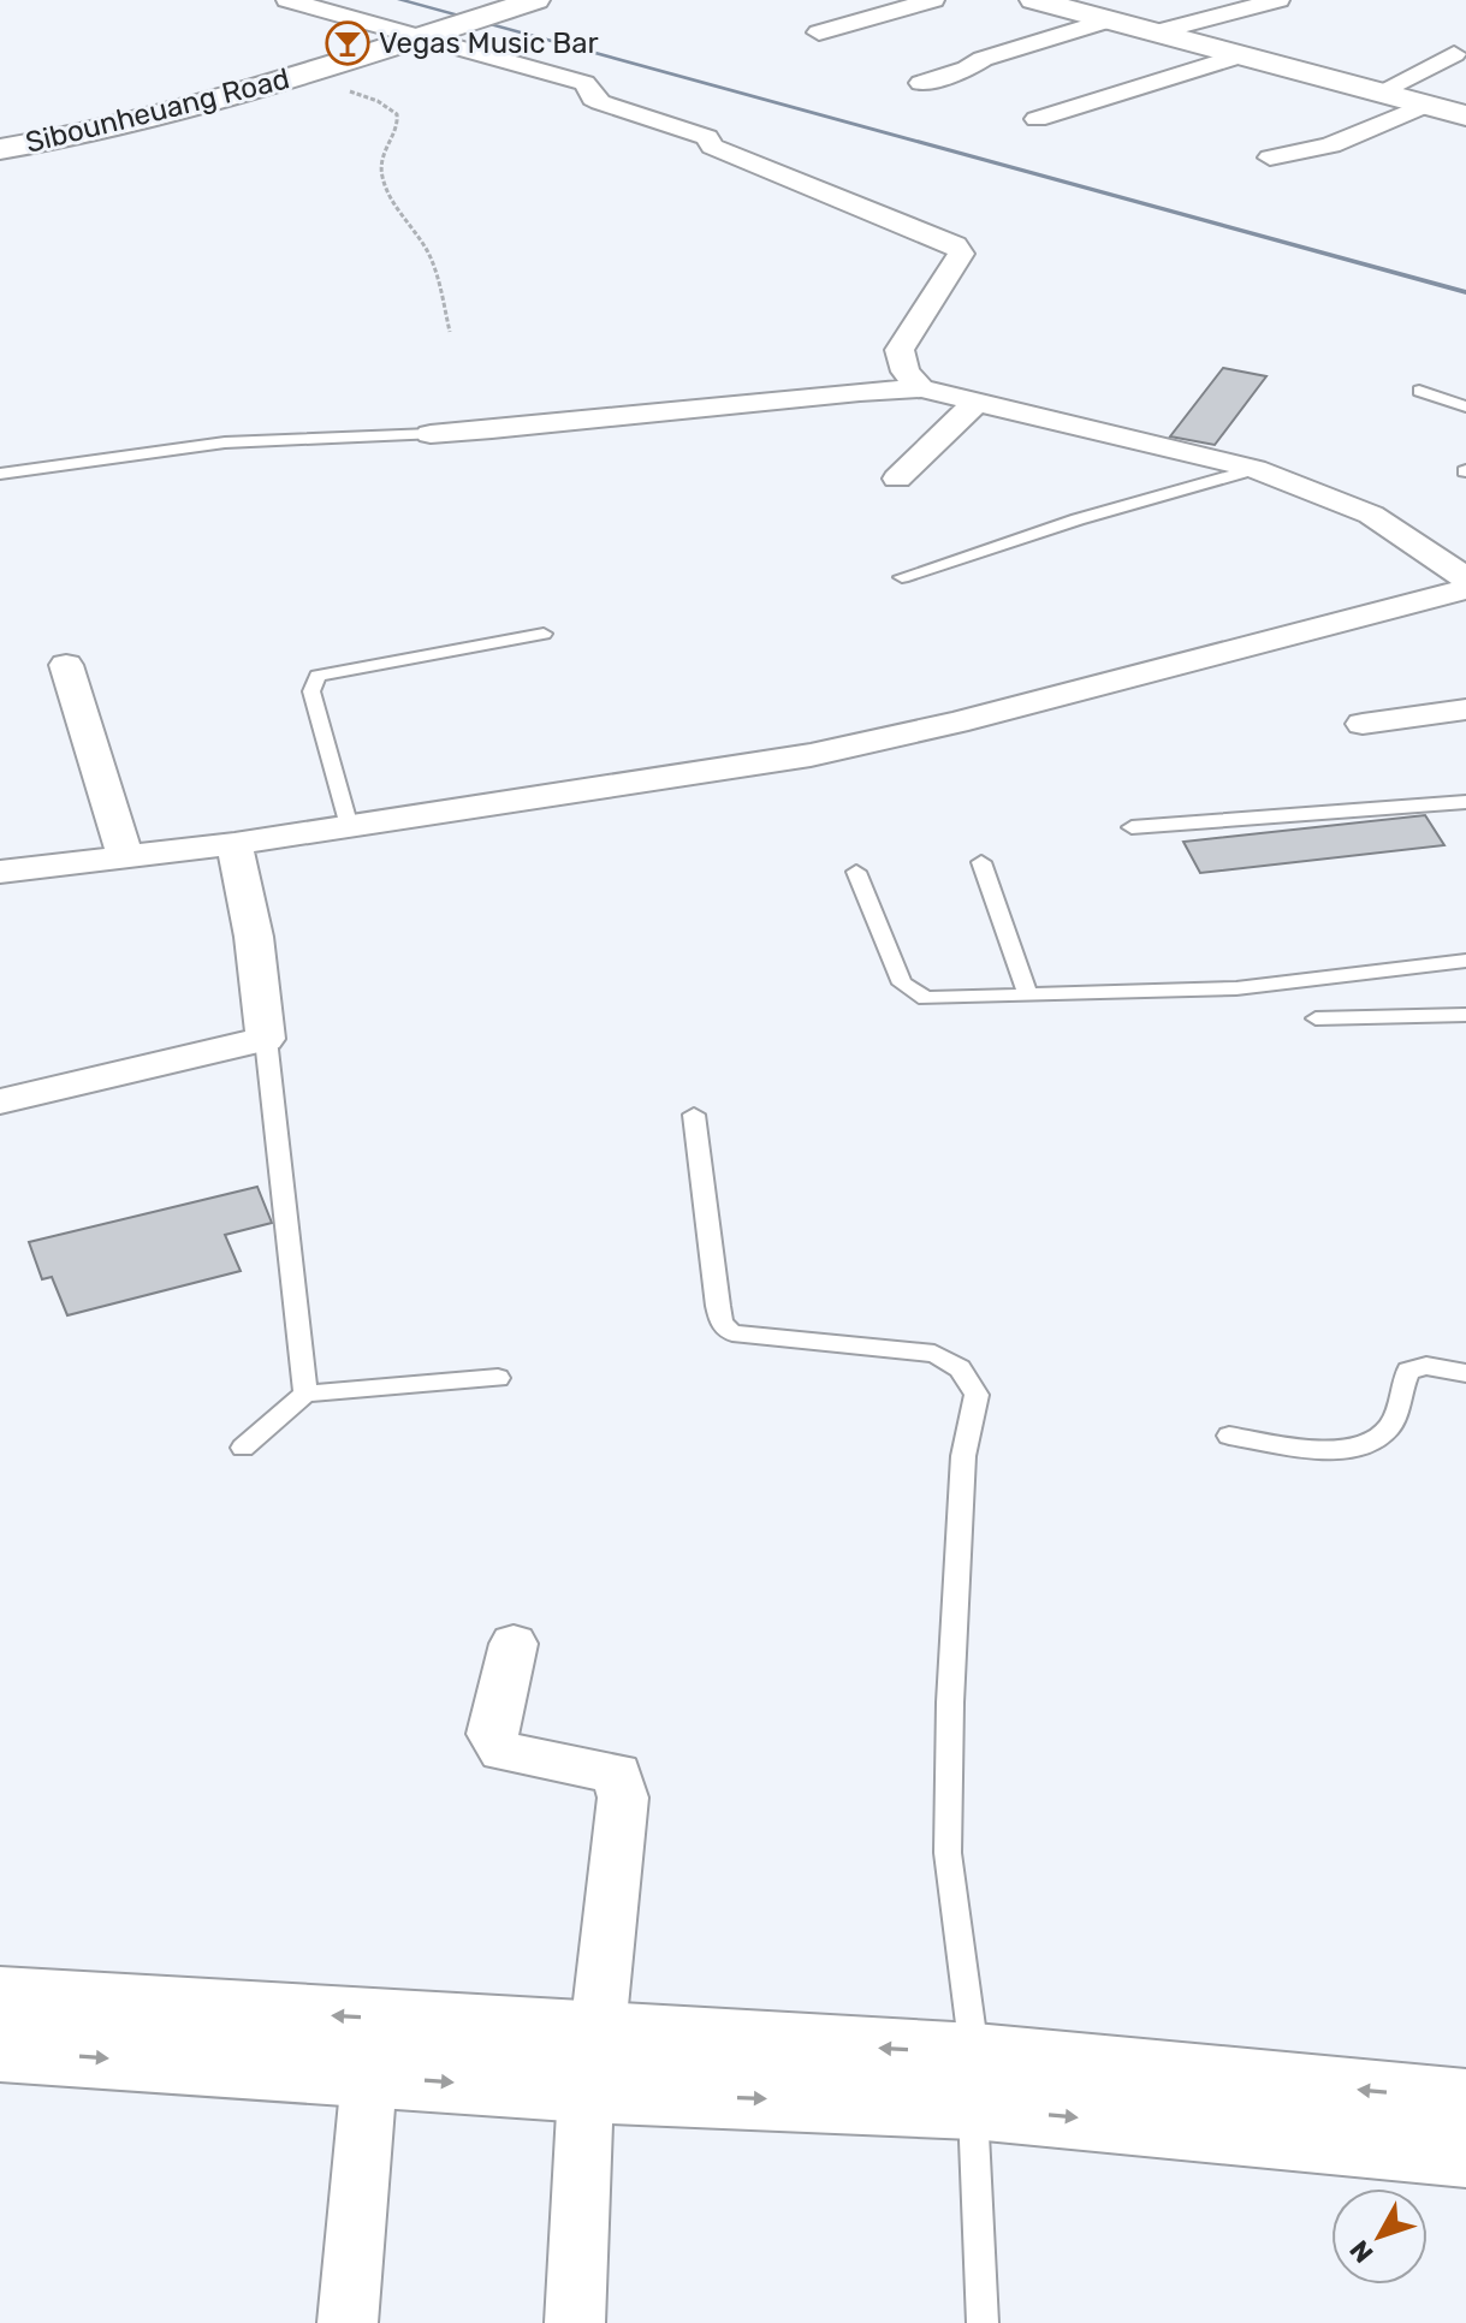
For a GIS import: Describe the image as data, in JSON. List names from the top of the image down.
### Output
{
  "streets": {
    "street": ["Sibounheuang Road"]
  },
  "places": {
    "bar": ["Vegas Music Bar"]
  },
  "north": "bottom left"
}
